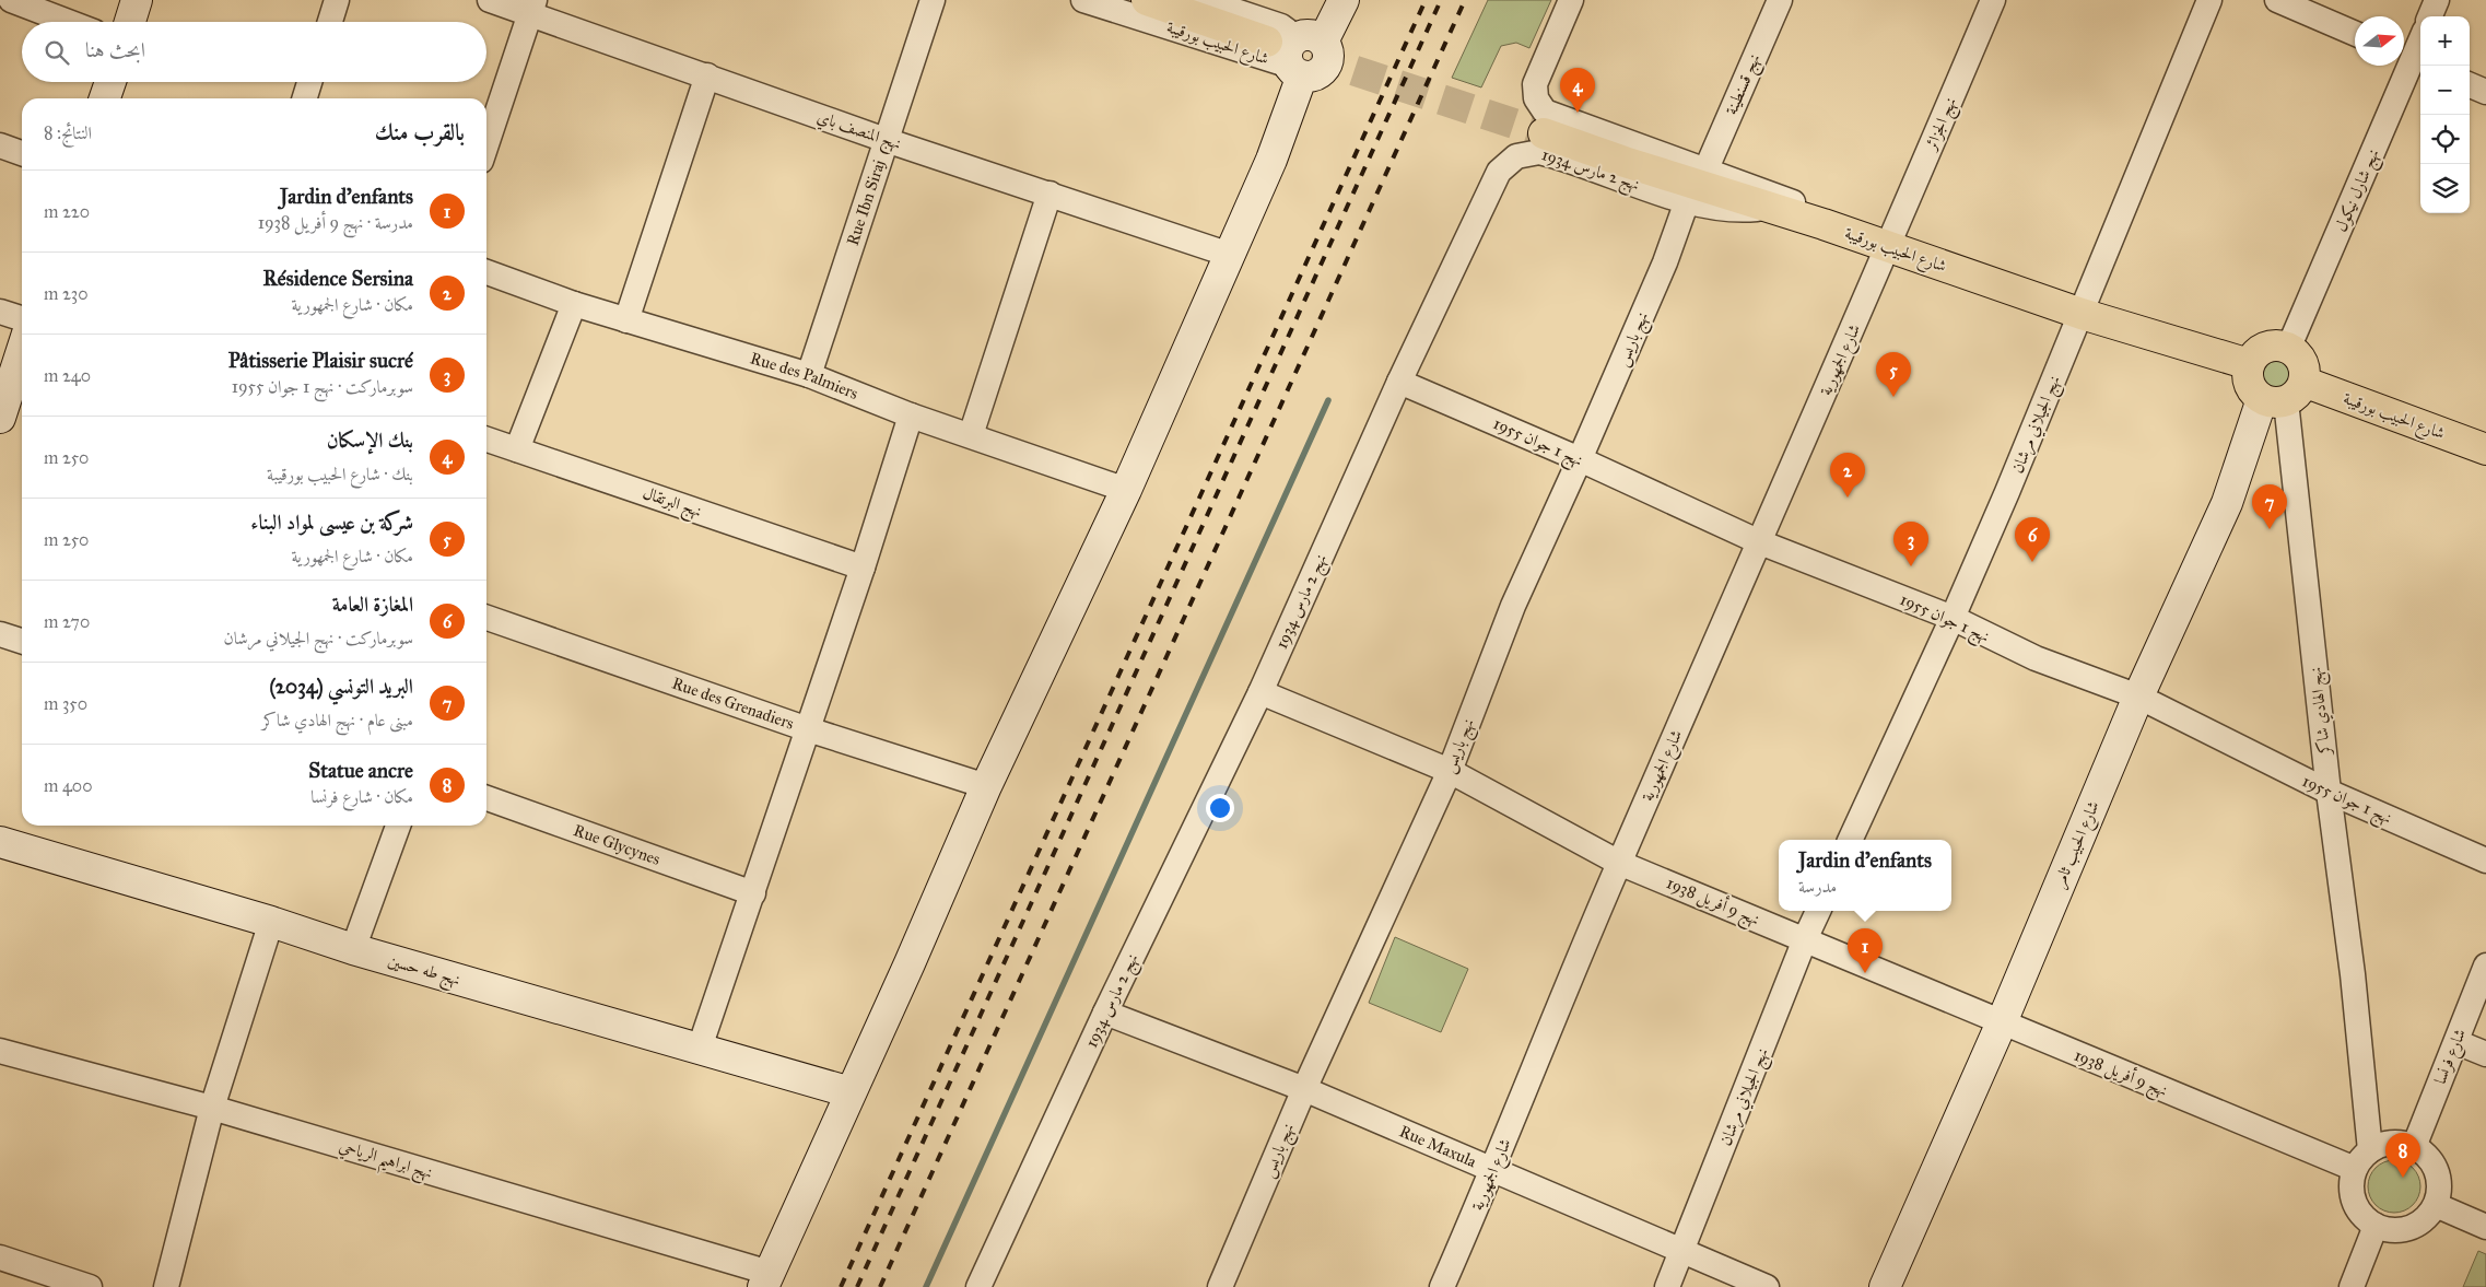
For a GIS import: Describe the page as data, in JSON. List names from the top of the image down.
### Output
{
  "streets": {
    "main road": ["شارع الحبيب بورقيبة"],
    "street": [
      "نهج قسنطينة",
      "نهج الجزائر",
      "نهج المنصف باي",
      "نهج 2 مارس 1934",
      "نهج شارل نيكول",
      "Rue Ibn Siraj",
      "نهج باريس",
      "شارع الجمهورية",
      "Rue des Palmiers",
      "نهج الجيلاني مرشان",
      "نهج 1 جوان 1955",
      "نهج البرتقال",
      "Rue des Grenadiers",
      "نهج الهادي شاكر",
      "شارع الحبيب ثامر",
      "Rue Glycynes",
      "نهج 9 أفريل 1938",
      "نهج طه حسين",
      "شارع فرنسا",
      "Rue Maxula",
      "نهج ابراهيم الرياحي"
    ]
  },
  "crossings": [
    ["شارع الحبيب بورقيبة", "نهج الجزائر"],
    ["شارع الحبيب بورقيبة", "نهج 2 مارس 1934"],
    ["شارع الحبيب بورقيبة", "نهج شارل نيكول"],
    ["شارع الحبيب بورقيبة", "شارع الجمهورية"],
    ["شارع الحبيب بورقيبة", "نهج الجيلاني مرشان"],
    ["شارع الحبيب بورقيبة", "نهج الهادي شاكر"],
    ["شارع الحبيب بورقيبة", "شارع الحبيب ثامر"],
    ["نهج الجزائر", "شارع الجمهورية"],
    ["نهج المنصف باي", "Rue Ibn Siraj"],
    ["نهج 2 مارس 1934", "نهج باريس"],
    ["نهج 2 مارس 1934", "نهج 1 جوان 1955"],
    ["نهج 2 مارس 1934", "نهج 9 أفريل 1938"],
    ["نهج 2 مارس 1934", "Rue Maxula"],
    ["نهج شارل نيكول", "نهج الهادي شاكر"],
    ["نهج شارل نيكول", "شارع الحبيب ثامر"],
    ["Rue Ibn Siraj", "Rue des Palmiers"],
    ["نهج باريس", "نهج 1 جوان 1955"],
    ["نهج باريس", "نهج 9 أفريل 1938"],
    ["نهج باريس", "Rue Maxula"],
    ["شارع الجمهورية", "نهج 1 جوان 1955"],
    ["شارع الجمهورية", "نهج 9 أفريل 1938"],
    ["شارع الجمهورية", "Rue Maxula"],
    ["نهج الجيلاني مرشان", "نهج 1 جوان 1955"],
    ["نهج الجيلاني مرشان", "نهج 9 أفريل 1938"],
    ["نهج الجيلاني مرشان", "Rue Maxula"],
    ["نهج 1 جوان 1955", "نهج الهادي شاكر"],
    ["نهج 1 جوان 1955", "شارع الحبيب ثامر"],
    ["نهج الهادي شاكر", "شارع الحبيب ثامر"],
    ["نهج الهادي شاكر", "نهج 9 أفريل 1938"],
    ["نهج الهادي شاكر", "شارع فرنسا"],
    ["شارع الحبيب ثامر", "نهج 9 أفريل 1938"],
    ["نهج 9 أفريل 1938", "شارع فرنسا"]
  ],
  "north": "right",
  "page": {
    "map_buttons": ["+", "−"],
    "search": "ابحث هنا",
    "pins": [
      "4",
      "5",
      "2",
      "7",
      "6",
      "3",
      "1",
      "8"
    ],
    "heading": ["بالقرب منك", "النتائج: 8"],
    "list": [
      {
        "mark": "1",
        "name": "Jardin d'enfants",
        "note": "مدرسة · نهج 9 أفريل 1938",
        "value": "220 m"
      },
      {
        "mark": "2",
        "name": "Résidence Sersina",
        "note": "مكان · شارع الجمهورية",
        "value": "230 m"
      },
      {
        "mark": "3",
        "name": "Pâtisserie Plaisir sucré",
        "note": "سوبرماركت · نهج 1 جوان 1955",
        "value": "240 m"
      },
      {
        "mark": "4",
        "name": "بنك الإسكان",
        "note": "بنك · شارع الحبيب بورقيبة",
        "value": "250 m"
      },
      {
        "mark": "5",
        "name": "شركة بن عيسى لمواد البناء",
        "note": "مكان · شارع الجمهورية",
        "value": "250 m"
      },
      {
        "mark": "6",
        "name": "المغازة العامة",
        "note": "سوبرماركت · نهج الجيلاني مرشان",
        "value": "270 m"
      },
      {
        "mark": "7",
        "name": "البريد التونسي (2034)",
        "note": "مبنى عام · نهج الهادي شاكر",
        "value": "350 m"
      },
      {
        "mark": "8",
        "name": "Statue ancre",
        "note": "مكان · شارع فرنسا",
        "value": "400 m"
      }
    ],
    "popup": ["Jardin d'enfants", "مدرسة"]
  }
}
